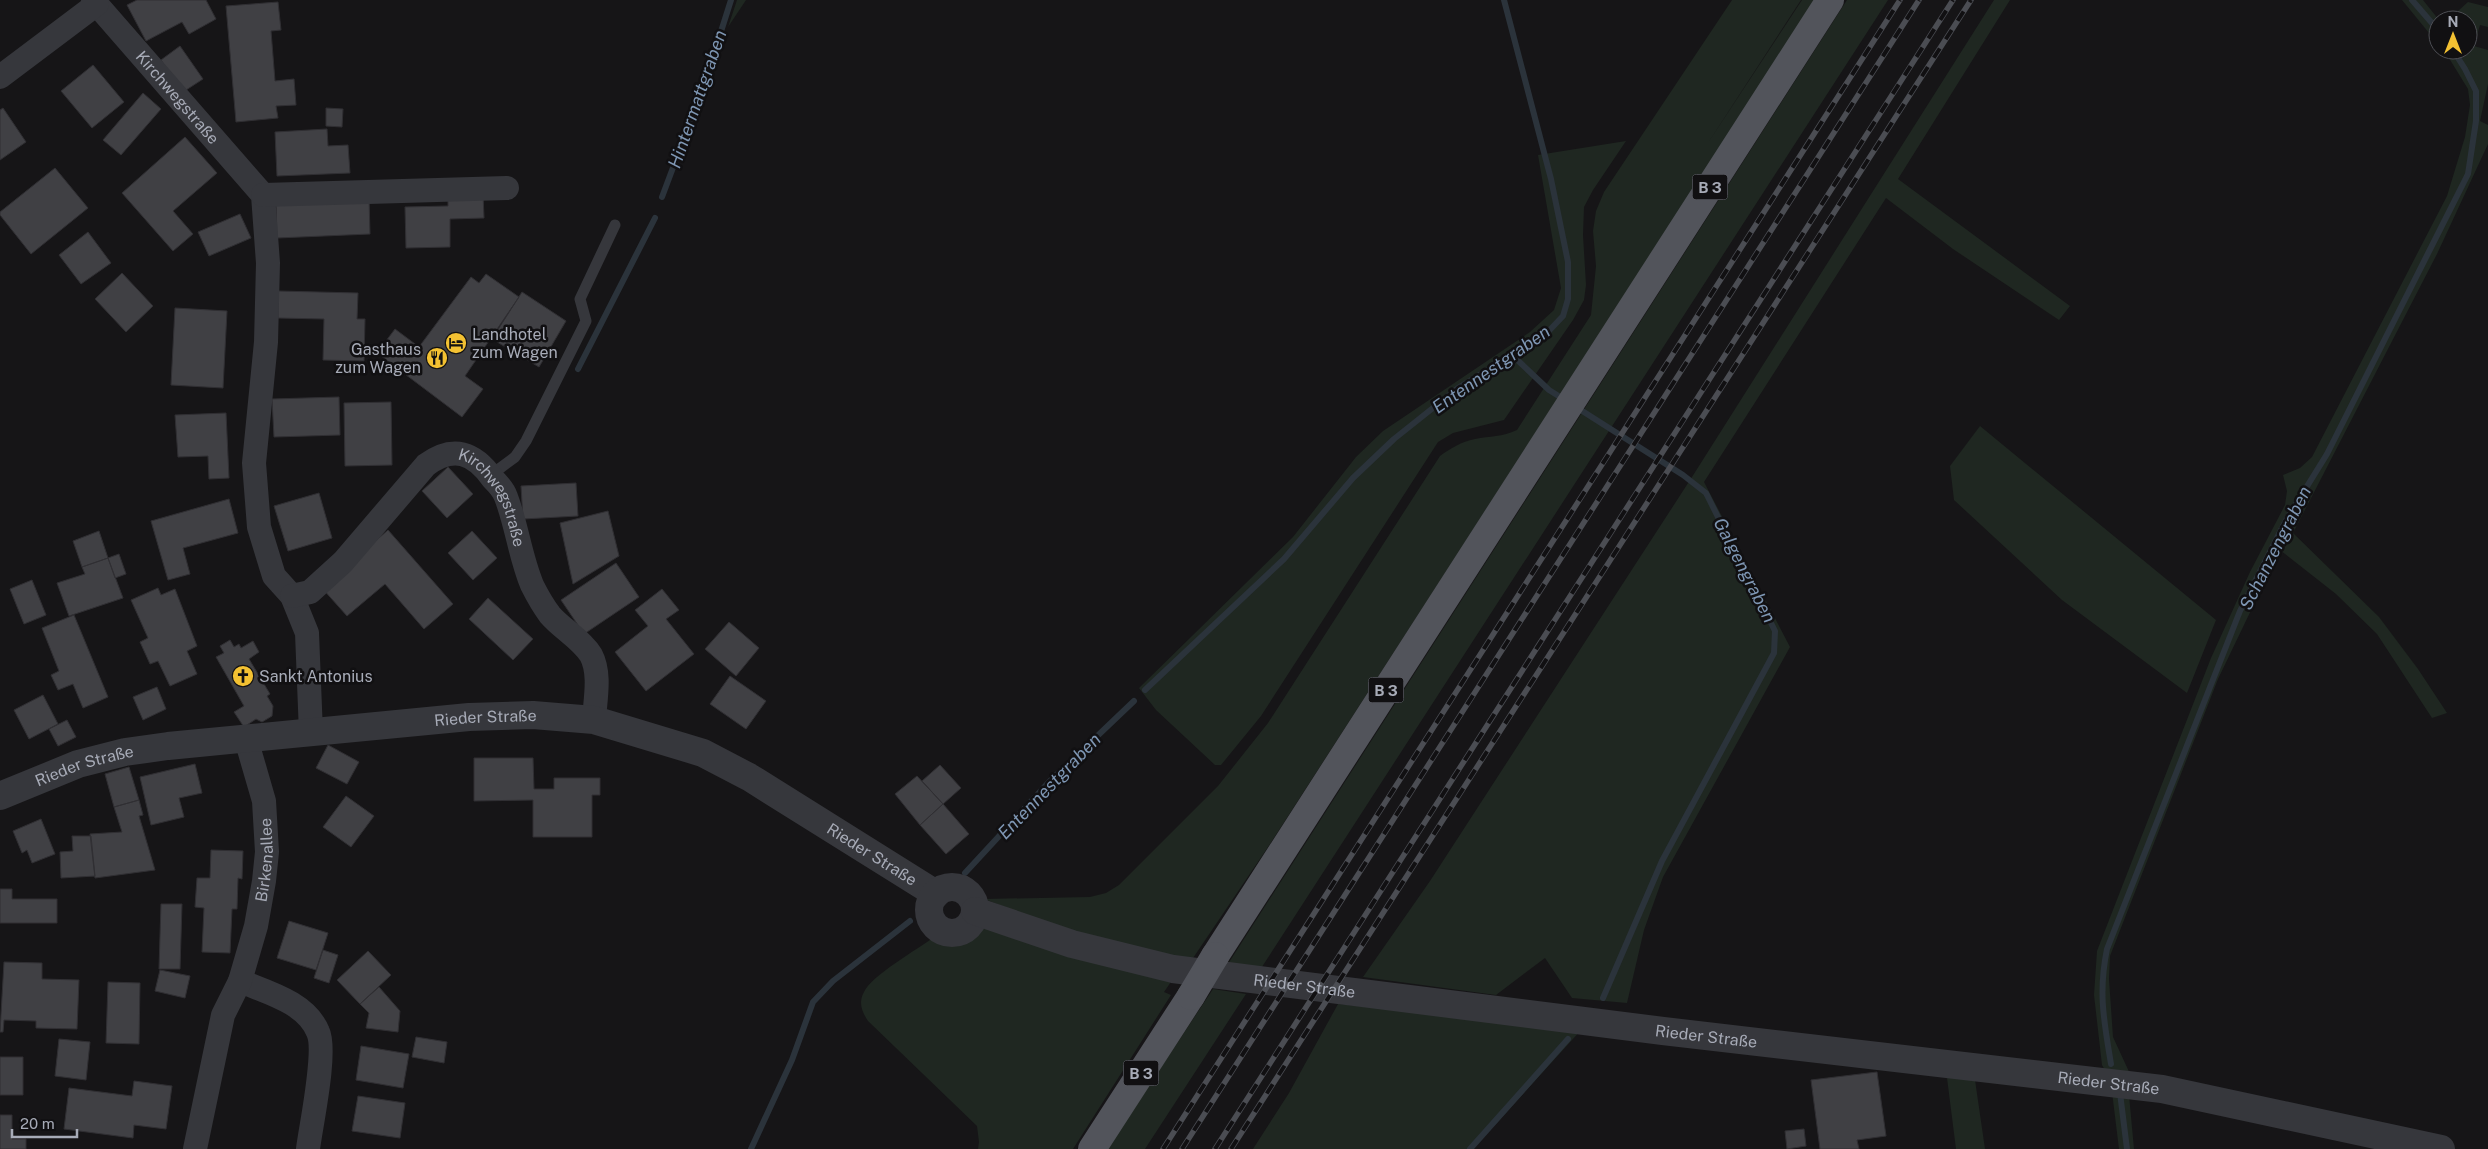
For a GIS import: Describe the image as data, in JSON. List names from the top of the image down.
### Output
{
  "streets": {
    "main road": ["B 3"],
    "street": ["Kirchwegstraße", "Rieder Straße", "Birkenallee"]
  },
  "crossings": [
    ["Kirchwegstraße", "Rieder Straße"],
    ["Rieder Straße", "Birkenallee"]
  ],
  "water": [
    "Hintermattgraben",
    "Entennestgraben",
    "Schanzengraben",
    "Galgengraben"
  ],
  "places": {
    "hotel": ["Landhotel zum Wagen"],
    "restaurant": ["Gasthaus zum Wagen"],
    "church": ["Sankt Antonius"]
  },
  "scale_bar": "20 m",
  "north": "top"
}
